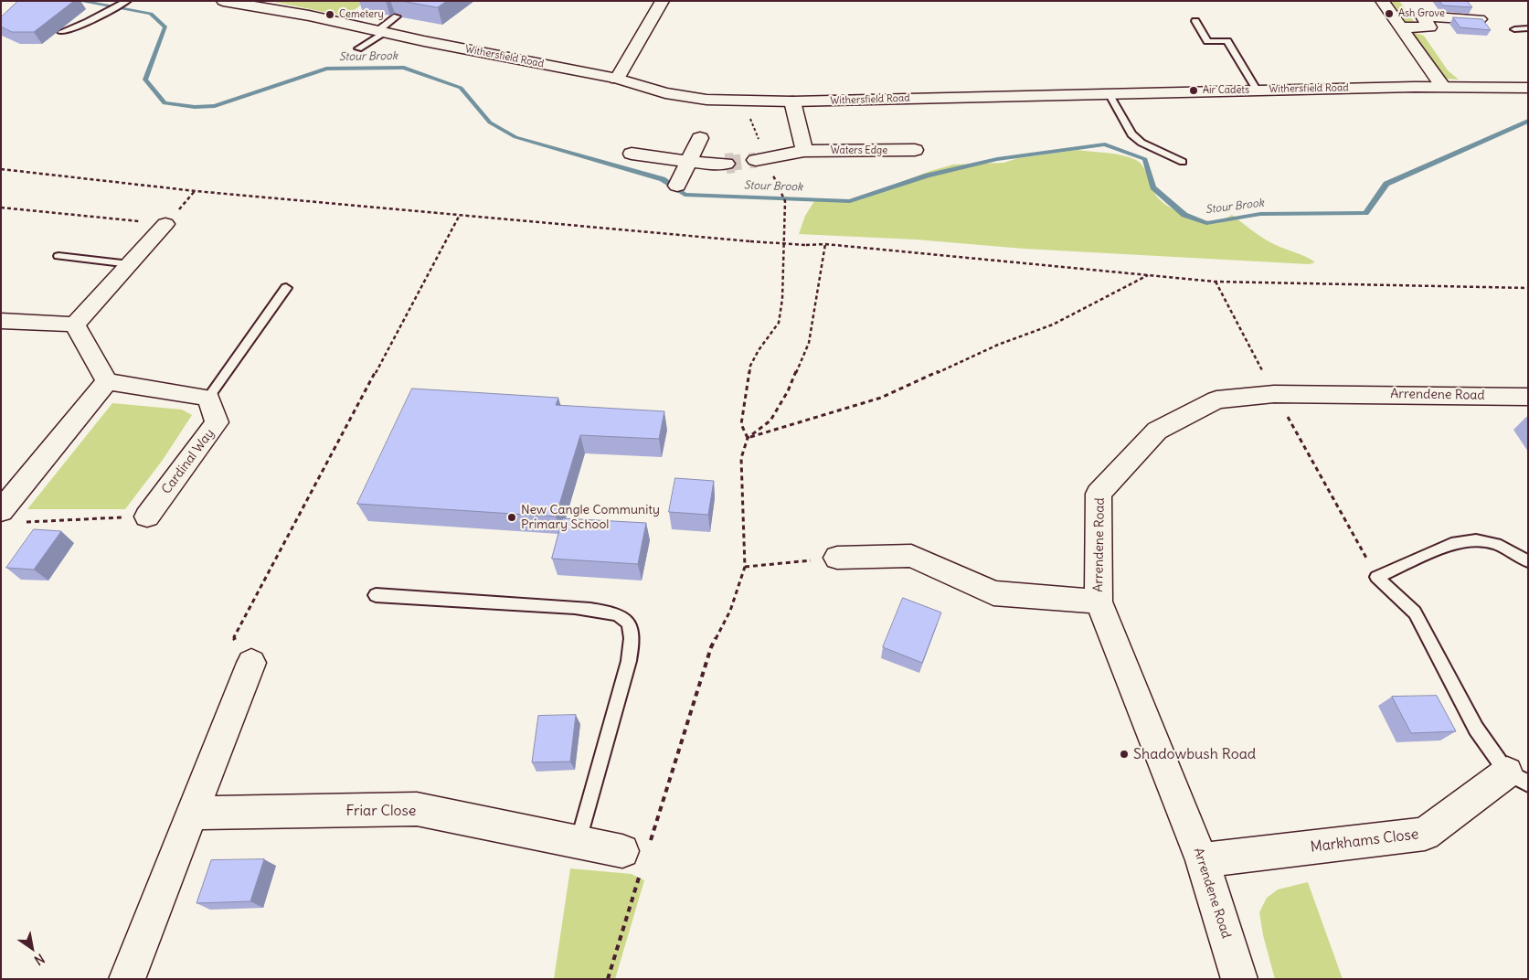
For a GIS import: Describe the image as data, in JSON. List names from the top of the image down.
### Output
{
  "streets": {
    "street": [
      "Withersfield Road",
      "Waters Edge",
      "Arrendene Road",
      "Cardinal Way",
      "Friar Close",
      "Markhams Close"
    ]
  },
  "crossings": [
    ["Arrendene Road", "Markhams Close"]
  ],
  "water": ["Stour Brook"],
  "places": [
    "Ash Grove",
    "Cemetery",
    "Air Cadets",
    "New Cangle Community Primary School",
    "Shadowbush Road"
  ],
  "north": "bottom right"
}
